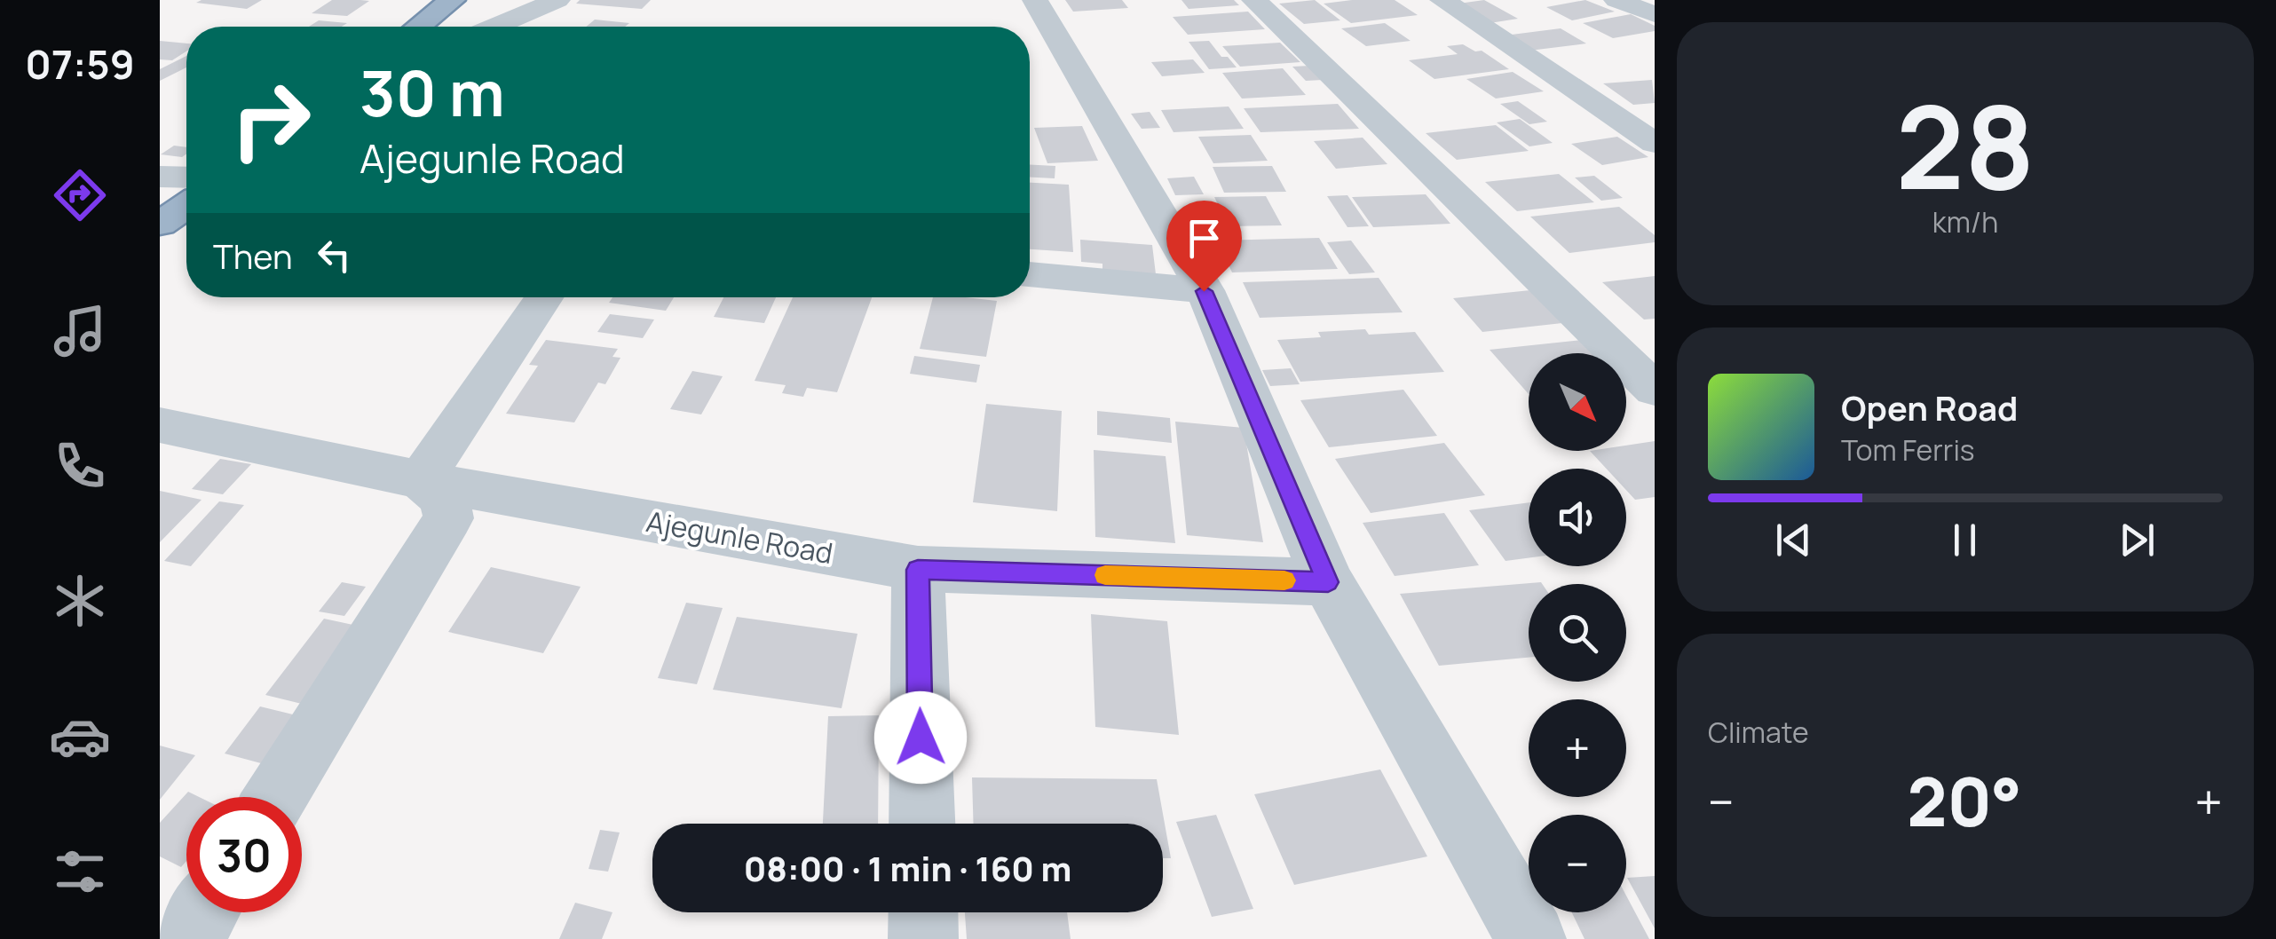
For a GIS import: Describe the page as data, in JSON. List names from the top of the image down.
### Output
{
  "streets": {
    "street": ["Ajegunle Road"]
  },
  "north": "bottom right",
  "page": {
    "tabs": "07:59",
    "tile": [
      ["28", "km/h"],
      "Climate"
    ],
    "turn": ["30 m", "Ajegunle Road"],
    "then": "Then",
    "map_buttons": ["+", "−"],
    "song": ["Open Road", "Tom Ferris"],
    "heat": ["−", "20°", "+"],
    "limit": "30",
    "trip": "08:00 · 1 min · 160 m"
  }
}
